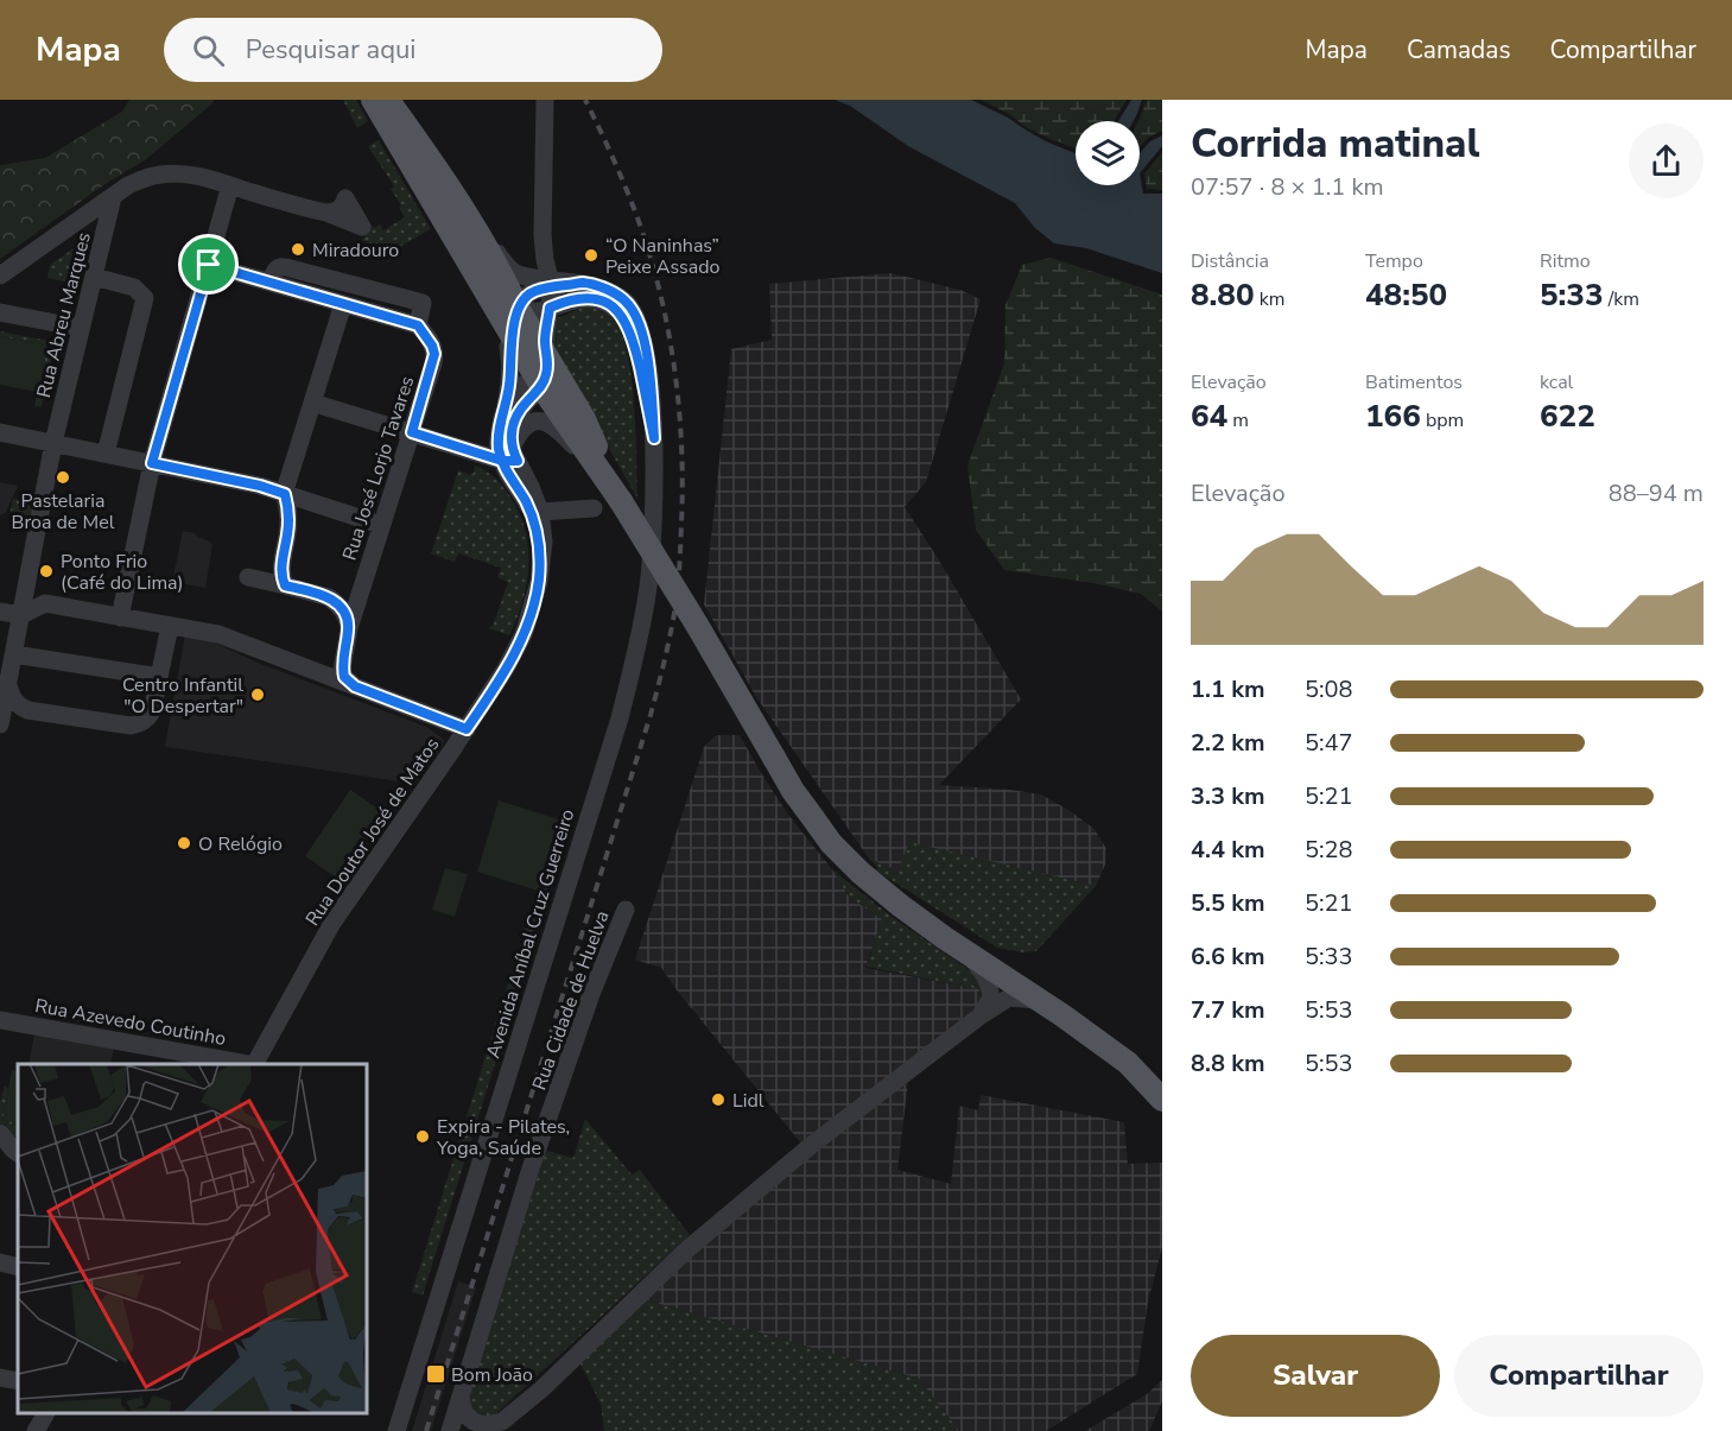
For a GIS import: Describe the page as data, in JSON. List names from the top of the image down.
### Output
{
  "streets": {
    "street": [
      "Rua Abreu Marques",
      "Rua José Lorjo Tavares",
      "Rua Doutor José de Matos",
      "Avenida Aníbal Cruz Guerreiro",
      "Rua Cidade de Huelva",
      "Rua Azevedo Coutinho"
    ]
  },
  "places": {
    "other": [
      "Miradouro",
      "“O Naninhas” Peixe Assado",
      "Pastelaria Broa de Mel",
      "Ponto Frio (Café do Lima)",
      "Centro Infantil \"O Despertar\"",
      "O Relógio",
      "Lidl",
      "Expira - Pilates, Yoga, Saúde"
    ],
    "transit": ["Bom João"]
  },
  "page": {
    "header": "Mapa",
    "search": "Pesquisar aqui",
    "nav": ["Mapa", "Camadas", "Compartilhar"],
    "heading": ["Corrida matinal", "07:57 · 8 × 1.1 km"],
    "stats": [
      ["Distância", "8.80 km"],
      ["Tempo", "48:50"],
      ["Ritmo", "5:33 /km"],
      ["Elevação", "64 m"],
      ["Batimentos", "166 bpm"],
      ["kcal", "622"]
    ],
    "chart": ["Elevação", "88–94 m"],
    "list": [
      {
        "name": "1.1 km",
        "note": "5:08"
      },
      {
        "name": "2.2 km",
        "note": "5:47"
      },
      {
        "name": "3.3 km",
        "note": "5:21"
      },
      {
        "name": "4.4 km",
        "note": "5:28"
      },
      {
        "name": "5.5 km",
        "note": "5:21"
      },
      {
        "name": "6.6 km",
        "note": "5:33"
      },
      {
        "name": "7.7 km",
        "note": "5:53"
      },
      {
        "name": "8.8 km",
        "note": "5:53"
      }
    ],
    "buttons": ["Salvar", "Compartilhar"]
  }
}
